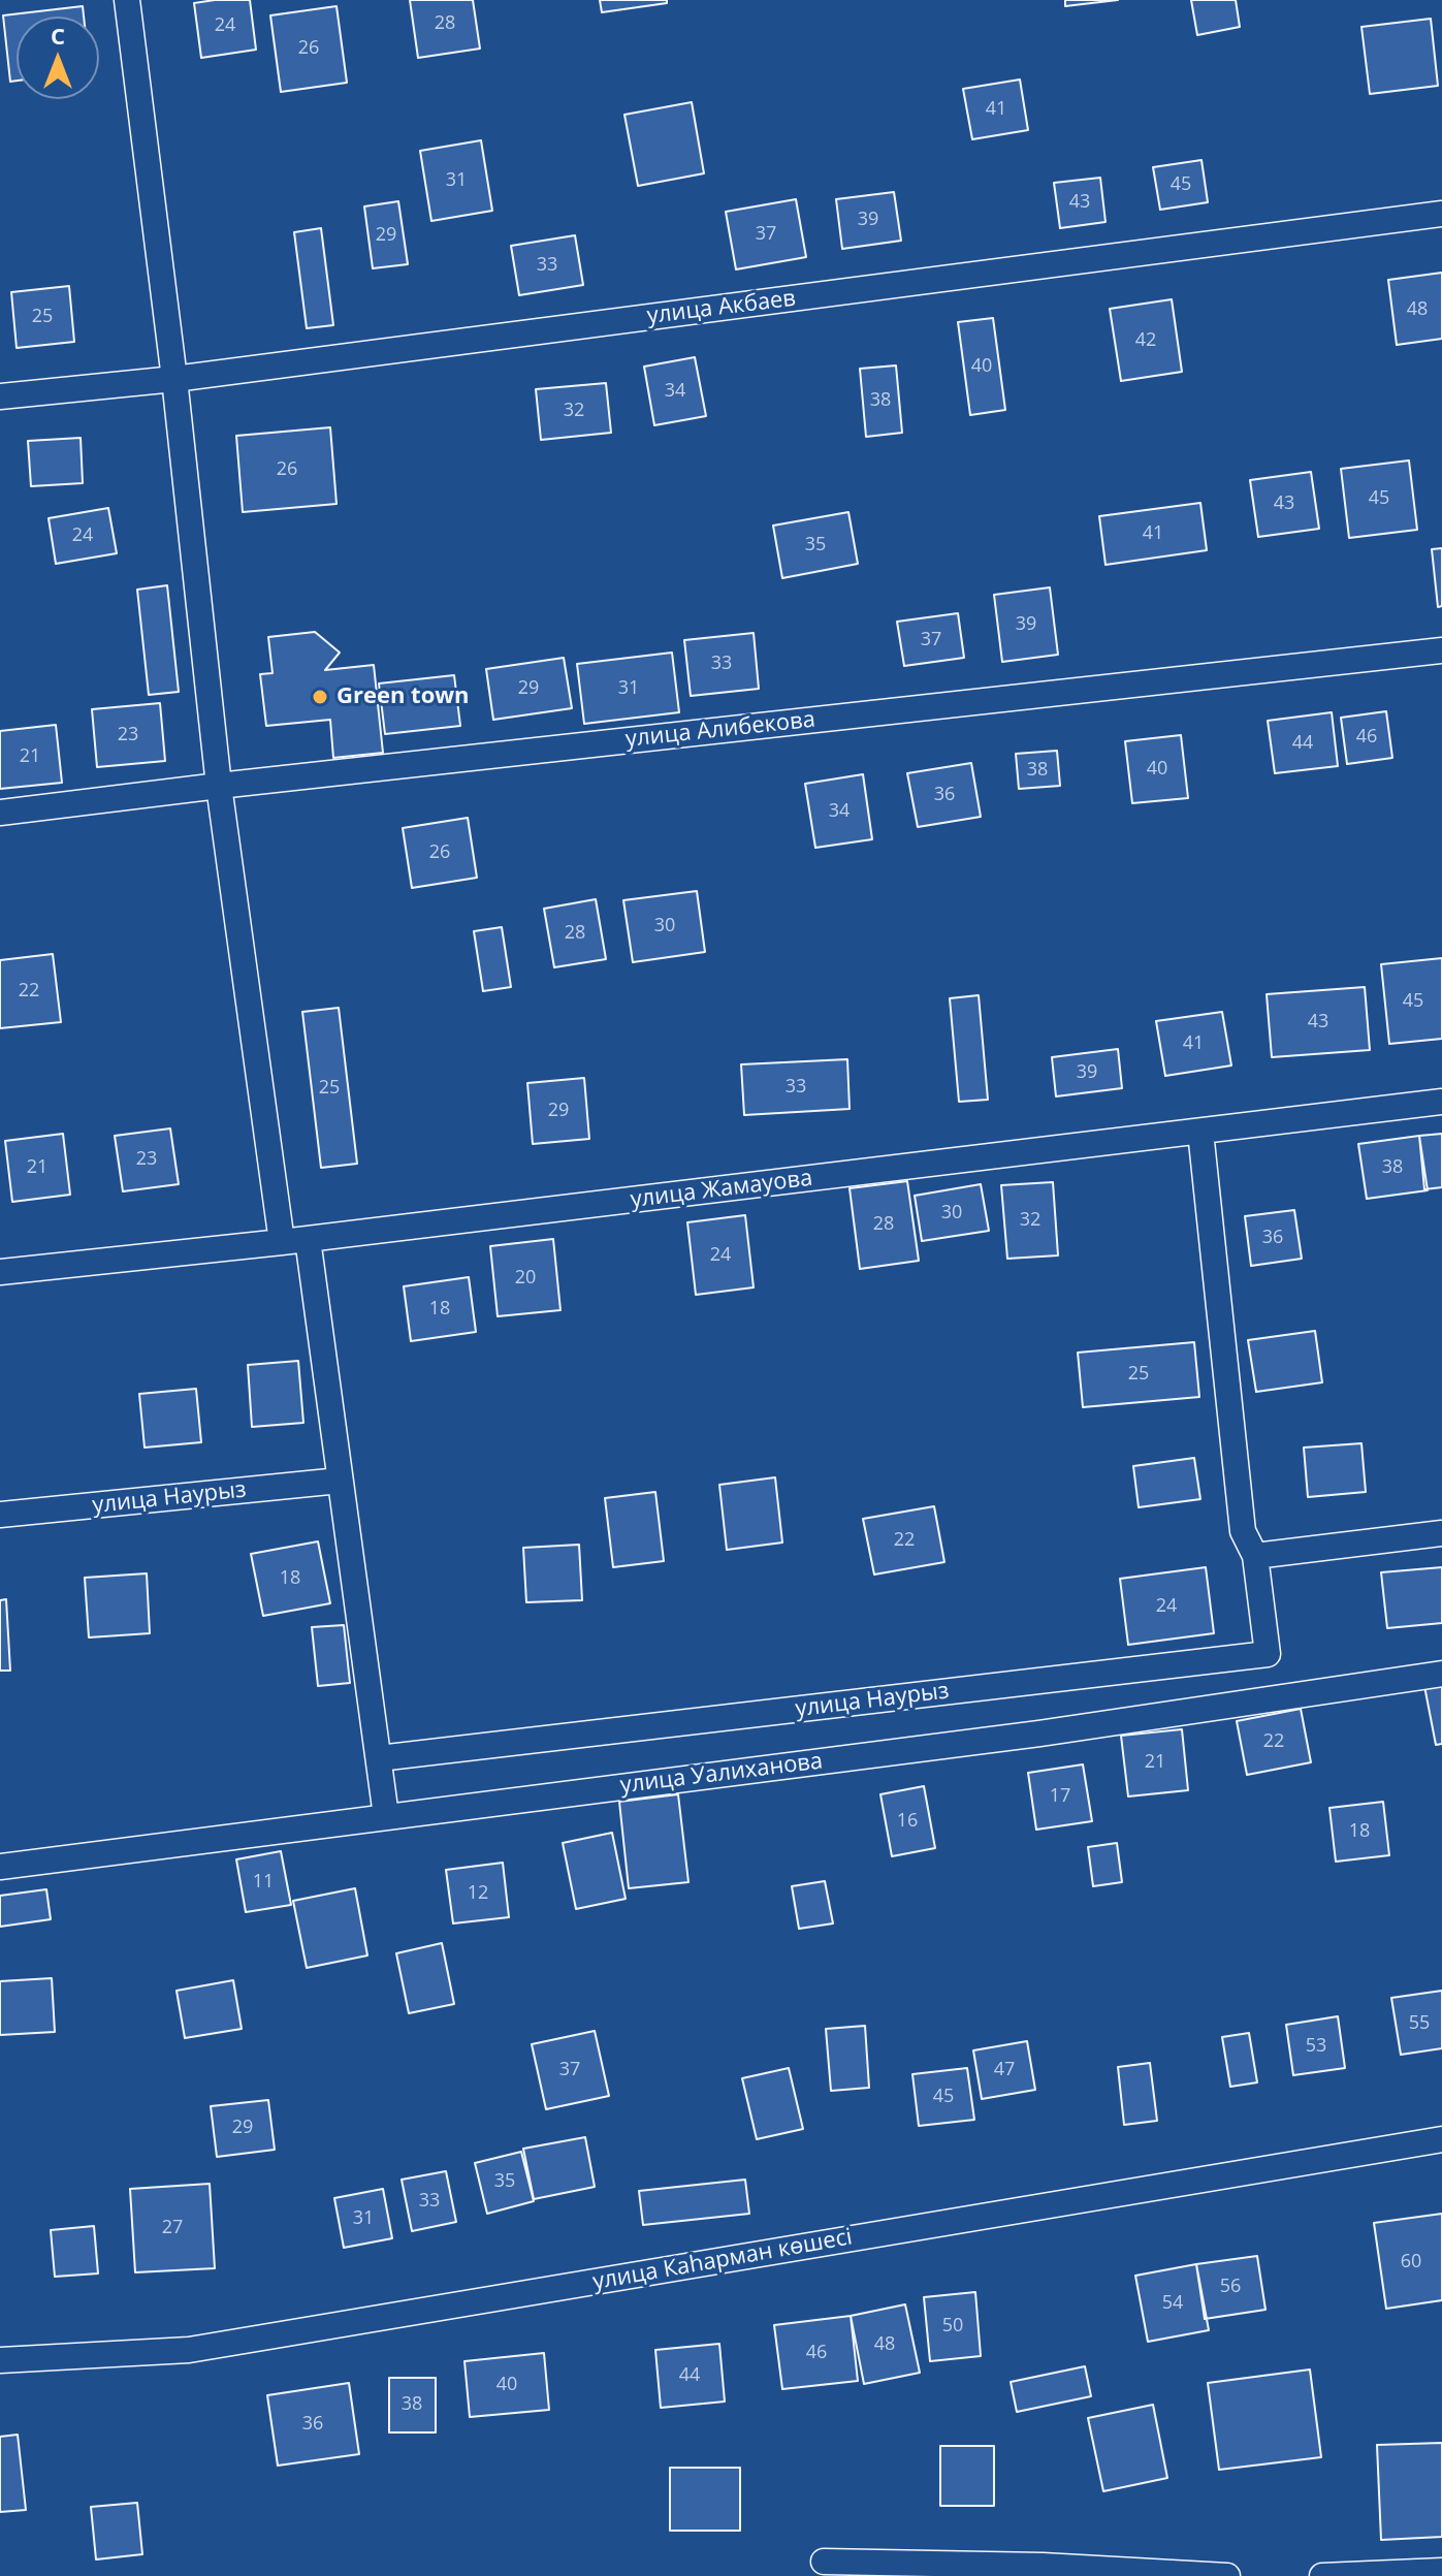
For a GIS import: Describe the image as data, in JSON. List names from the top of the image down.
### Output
{
  "streets": {
    "street": [
      "улица Акбаев",
      "улица Алибекова",
      "улица Жамауова",
      "улица Наурыз",
      "улица Уалиханова",
      "улица Каһарман көшесі"
    ]
  },
  "crossings": [
    ["улица Жамауова", "улица Наурыз"]
  ],
  "places": ["Green town"],
  "house_numbers": [
    "28",
    "24",
    "26",
    "41",
    "31",
    "45",
    "43",
    "39",
    "37",
    "29",
    "33",
    "48",
    "25",
    "42",
    "40",
    "34",
    "38",
    "32",
    "26",
    "45",
    "43",
    "41",
    "24",
    "35",
    "39",
    "37",
    "33",
    "29",
    "31",
    "23",
    "46",
    "44",
    "21",
    "40",
    "38",
    "36",
    "34",
    "26",
    "30",
    "28",
    "22",
    "45",
    "43",
    "41",
    "39",
    "33",
    "25",
    "29",
    "23",
    "21",
    "38",
    "30",
    "32",
    "28",
    "36",
    "24",
    "20",
    "18",
    "25",
    "22",
    "18",
    "24",
    "22",
    "21",
    "17",
    "16",
    "18",
    "11",
    "12",
    "55",
    "53",
    "37",
    "47",
    "45",
    "29",
    "35",
    "33",
    "31",
    "27",
    "60",
    "56",
    "54",
    "50",
    "48",
    "46",
    "44",
    "40",
    "38",
    "36"
  ],
  "north": "top"
}
